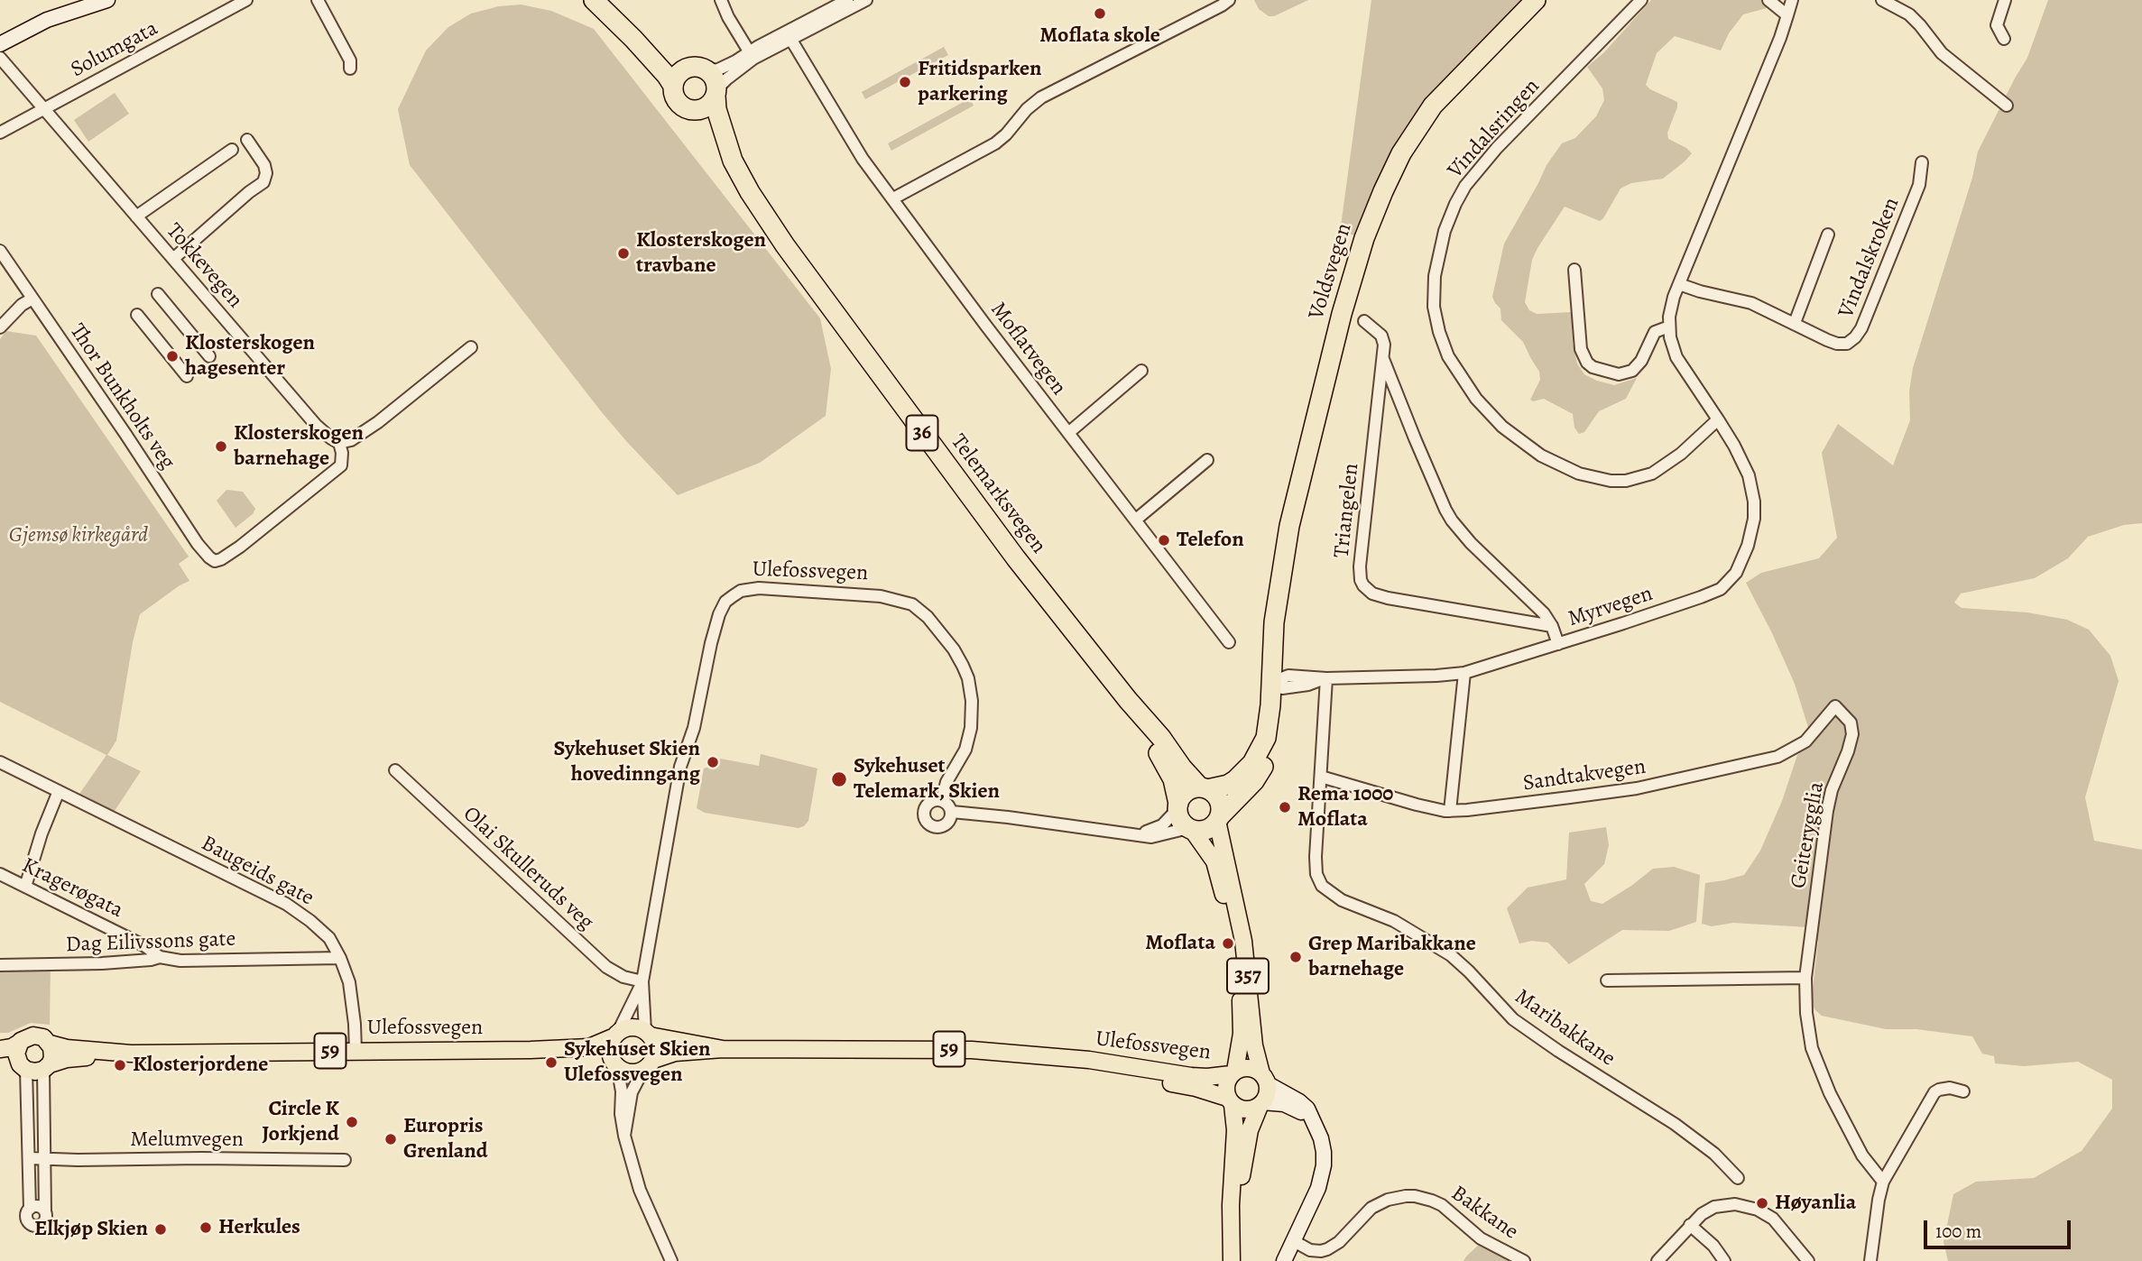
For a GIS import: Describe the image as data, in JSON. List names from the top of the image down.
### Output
{
  "streets": {
    "highway": ["Voldsvegen", "36", "Telemarksvegen"],
    "main road": ["Ulefossvegen", "357", "59"],
    "street": [
      "Solumgata",
      "Vindalsringen",
      "Vindalskroken",
      "Tokkevegen",
      "Moflatvegen",
      "Thor Bunkholts veg",
      "Triangelen",
      "Myrvegen",
      "Sandtakvegen",
      "Geiterygglia",
      "Olai Skulleruds veg",
      "Baugeids gate",
      "Kragerøgata",
      "Dag Eilivssons gate",
      "Maribakkane",
      "Melumvegen",
      "Bakkane"
    ]
  },
  "crossings": [
    ["Solumgata", "Tokkevegen"],
    ["Vindalsringen", "Myrvegen"],
    ["Tokkevegen", "Thor Bunkholts veg"],
    ["Voldsvegen", "36"],
    ["Voldsvegen", "Telemarksvegen"],
    ["Voldsvegen", "Myrvegen"],
    ["Voldsvegen", "357"],
    ["36", "Telemarksvegen"],
    ["36", "357"],
    ["Telemarksvegen", "357"],
    ["Triangelen", "Myrvegen"],
    ["Ulefossvegen", "Olai Skulleruds veg"],
    ["Ulefossvegen", "Baugeids gate"],
    ["Ulefossvegen", "357"],
    ["Ulefossvegen", "59"],
    ["Myrvegen", "Maribakkane"],
    ["Sandtakvegen", "Geiterygglia"],
    ["Sandtakvegen", "Maribakkane"],
    ["Baugeids gate", "Dag Eilivssons gate"],
    ["Kragerøgata", "Dag Eilivssons gate"]
  ],
  "parks": ["Gjemsø kirkegård"],
  "places": [
    "Moflata skole",
    "Fritidsparken parkering",
    "Klosterskogen travbane",
    "Klosterskogen hagesenter",
    "Klosterskogen barnehage",
    "Telefon",
    "Sykehuset Skien hovedinngang",
    "Sykehuset Telemark, Skien",
    "Rema 1000 Moflata",
    "Moflata",
    "Grep Maribakkane barnehage",
    "Sykehuset Skien Ulefossvegen",
    "Klosterjordene",
    "Circle K Jorkjend",
    "Europris Grenland",
    "Høyanlia",
    "Herkules",
    "Elkjøp Skien"
  ],
  "scale_bar": "100 m"
}
